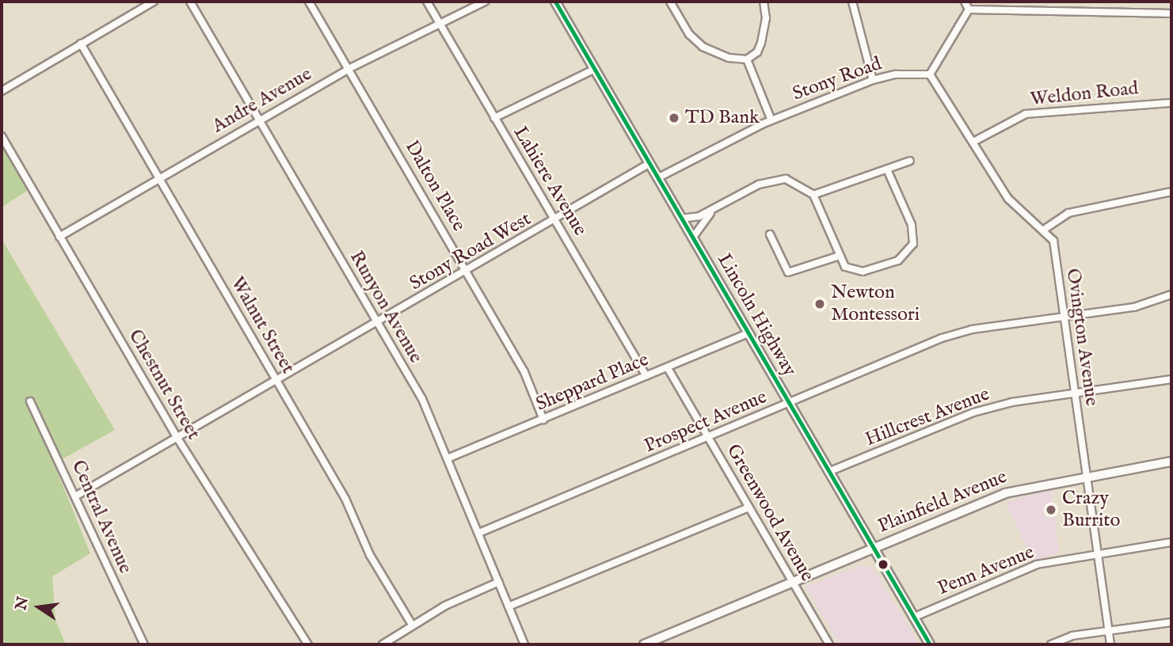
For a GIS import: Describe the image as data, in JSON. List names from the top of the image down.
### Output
{
  "streets": {
    "main road": ["Lincoln Highway", "Plainfield Avenue"],
    "street": [
      "Stony Road",
      "Weldon Road",
      "Andre Avenue",
      "Lahiere Avenue",
      "Dalton Place",
      "Stony Road West",
      "Runyon Avenue",
      "Walnut Street",
      "Ovington Avenue",
      "Sheppard Place",
      "Chestnut Street",
      "Hillcrest Avenue",
      "Prospect Avenue",
      "Greenwood Avenue",
      "Central Avenue",
      "Penn Avenue"
    ]
  },
  "crossings": [
    ["Stony Road", "Lincoln Highway"],
    ["Stony Road", "Ovington Avenue"],
    ["Weldon Road", "Ovington Avenue"],
    ["Andre Avenue", "Lahiere Avenue"],
    ["Andre Avenue", "Dalton Place"],
    ["Andre Avenue", "Runyon Avenue"],
    ["Andre Avenue", "Walnut Street"],
    ["Andre Avenue", "Chestnut Street"],
    ["Lahiere Avenue", "Stony Road West"],
    ["Lahiere Avenue", "Sheppard Place"],
    ["Dalton Place", "Stony Road West"],
    ["Dalton Place", "Sheppard Place"],
    ["Stony Road West", "Runyon Avenue"],
    ["Stony Road West", "Lincoln Highway"],
    ["Stony Road West", "Walnut Street"],
    ["Stony Road West", "Chestnut Street"],
    ["Stony Road West", "Central Avenue"],
    ["Runyon Avenue", "Sheppard Place"],
    ["Runyon Avenue", "Prospect Avenue"],
    ["Lincoln Highway", "Sheppard Place"],
    ["Lincoln Highway", "Hillcrest Avenue"],
    ["Lincoln Highway", "Prospect Avenue"],
    ["Lincoln Highway", "Plainfield Avenue"],
    ["Lincoln Highway", "Penn Avenue"],
    ["Ovington Avenue", "Hillcrest Avenue"],
    ["Ovington Avenue", "Prospect Avenue"],
    ["Ovington Avenue", "Plainfield Avenue"],
    ["Ovington Avenue", "Penn Avenue"],
    ["Sheppard Place", "Greenwood Avenue"],
    ["Prospect Avenue", "Greenwood Avenue"],
    ["Plainfield Avenue", "Greenwood Avenue"]
  ],
  "places": ["TD Bank", "Newton Montessori", "Crazy Burrito"],
  "north": "left"
}
